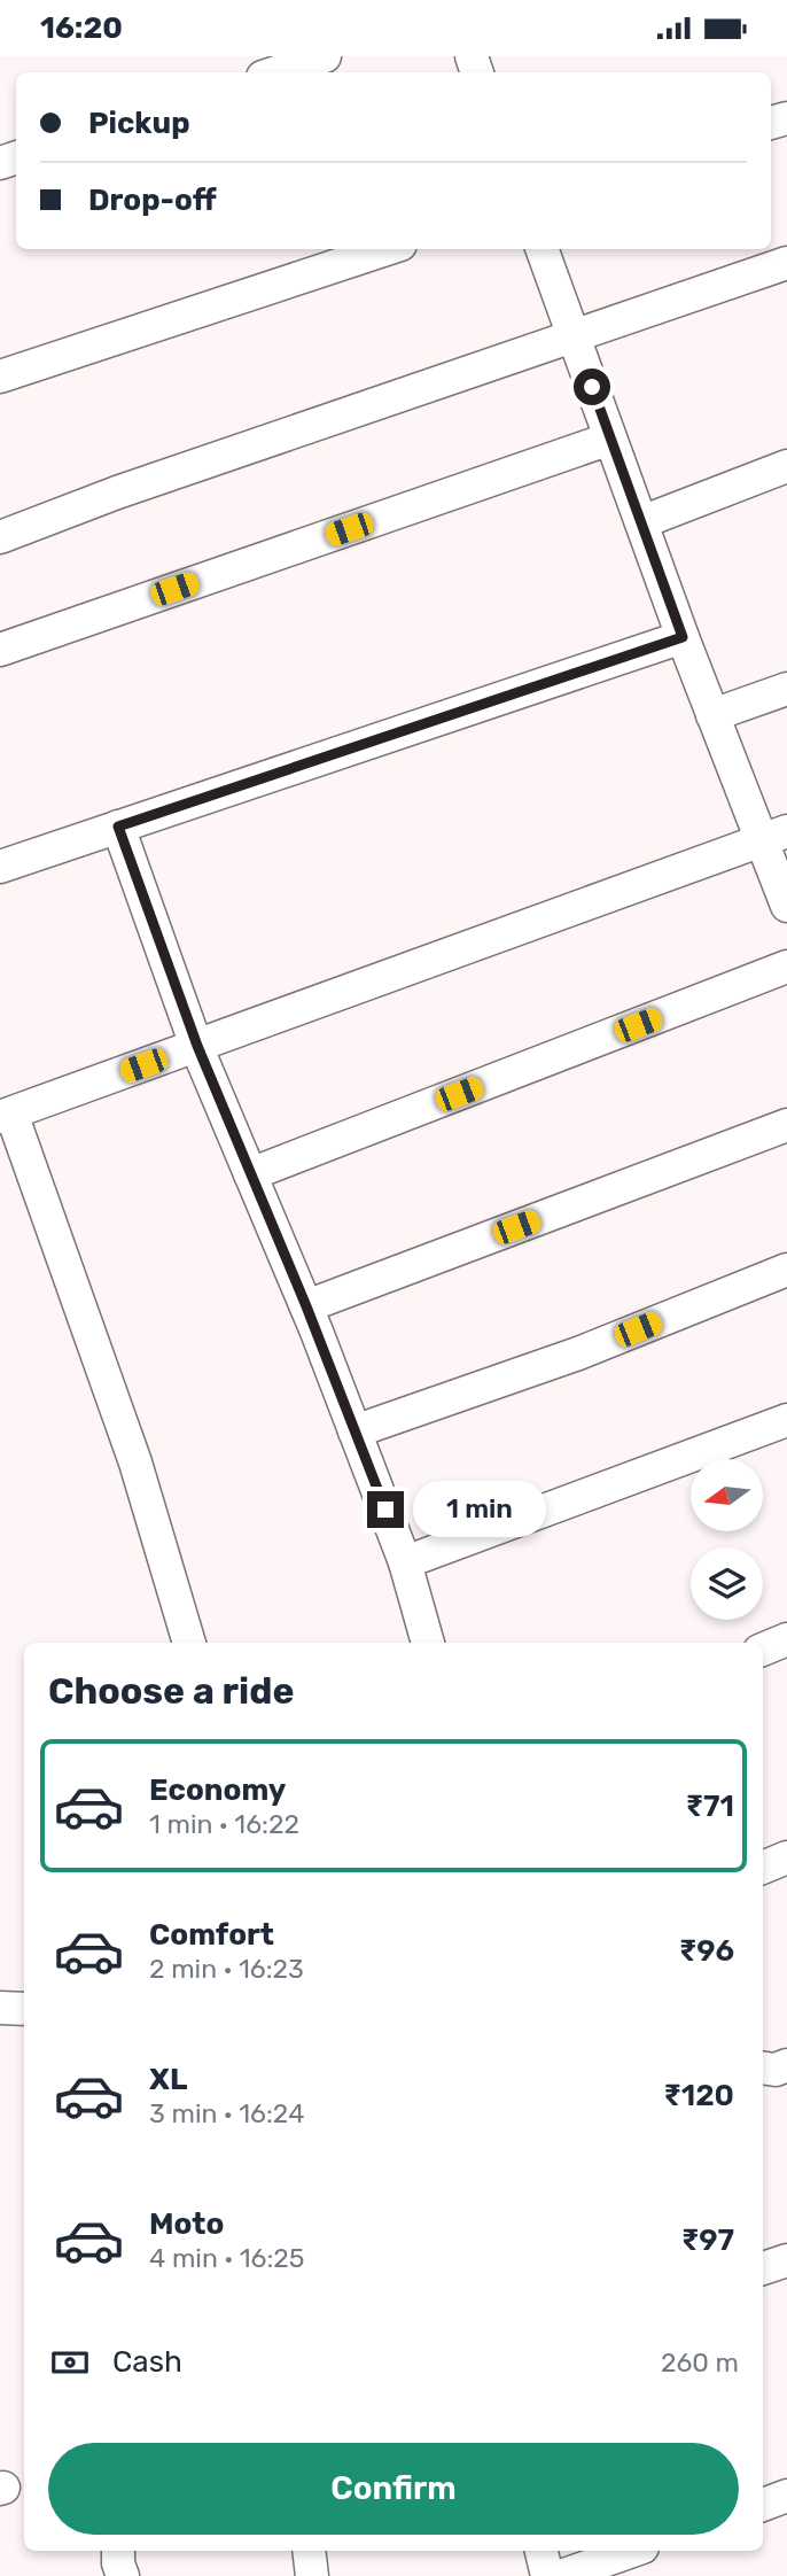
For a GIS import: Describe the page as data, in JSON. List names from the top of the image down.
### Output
{
  "north": "left",
  "page": {
    "status": "16:20",
    "banner": ["Pickup", "Drop-off"],
    "bubble": "1 min",
    "heading": "Choose a ride",
    "list": [
      {
        "name": "Economy",
        "note": "1 min · 16:22",
        "value": "₹71"
      },
      {
        "name": "Comfort",
        "note": "2 min · 16:23",
        "value": "₹96"
      },
      {
        "name": "XL",
        "note": "3 min · 16:24",
        "value": "₹120"
      },
      {
        "name": "Moto",
        "note": "4 min · 16:25",
        "value": "₹97"
      }
    ],
    "pay": ["Cash", "260 m"],
    "buttons": "Confirm"
  }
}
